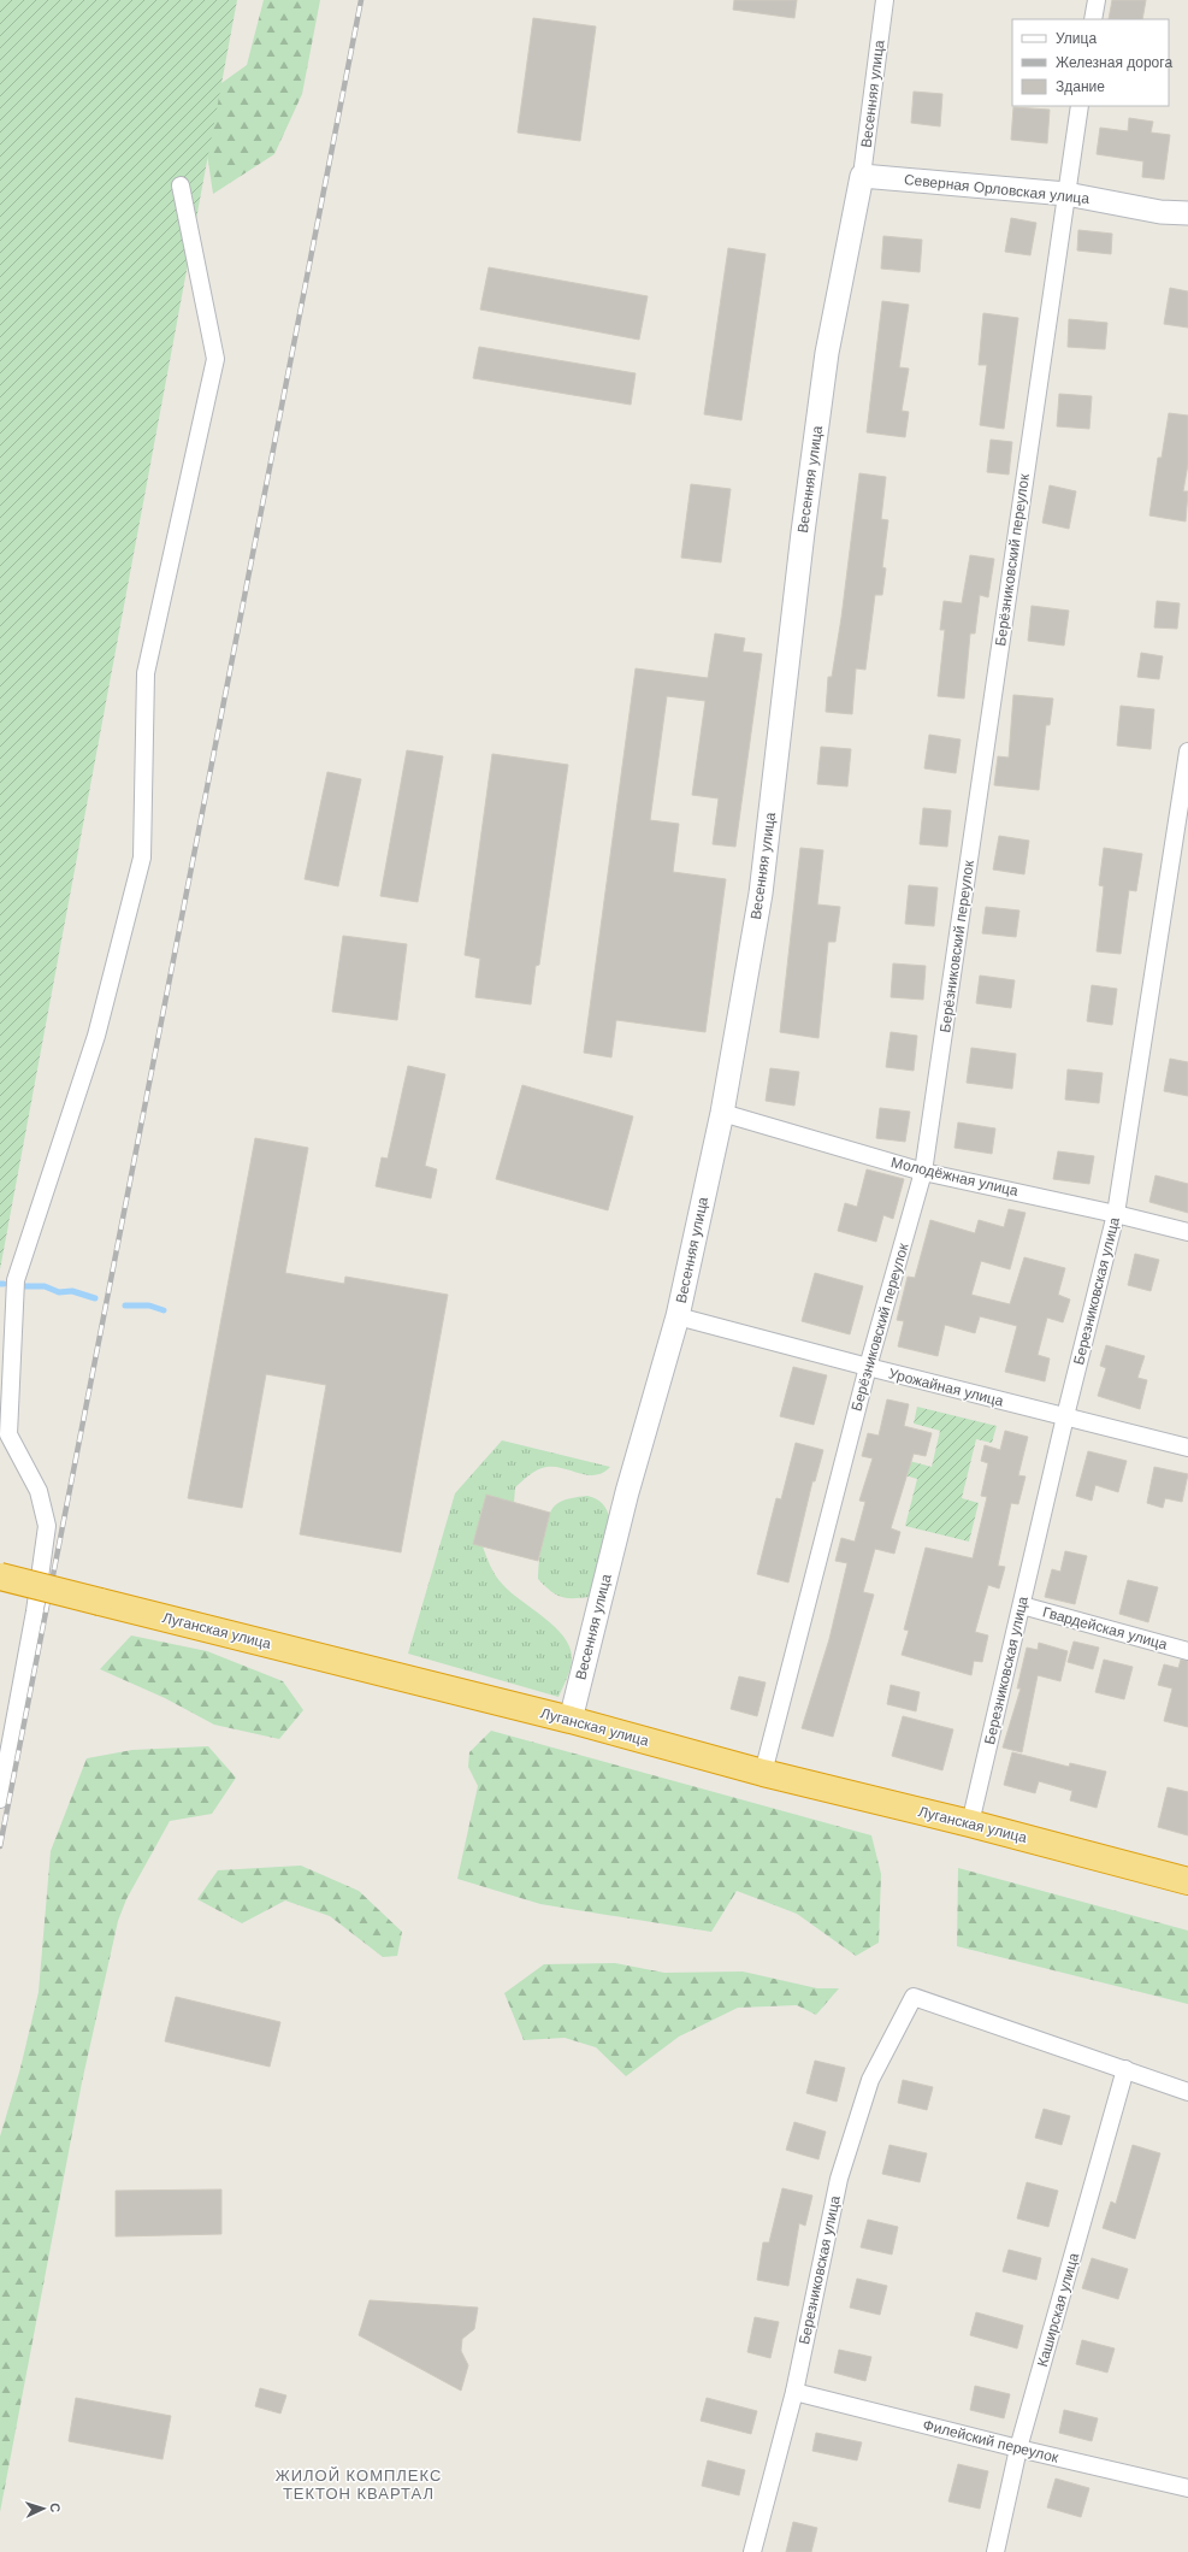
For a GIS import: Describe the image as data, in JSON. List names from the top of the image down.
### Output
{
  "streets": {
    "highway": ["Луганская улица"],
    "street": [
      "Весенняя улица",
      "Северная Орловская улица",
      "Берёзниковский переулок",
      "Молодёжная улица",
      "Березниковская улица",
      "Урожайная улица",
      "Гвардейская улица",
      "Каширская улица",
      "Филейский переулок"
    ]
  },
  "crossings": [
    ["Весенняя улица", "Северная Орловская улица"],
    ["Весенняя улица", "Молодёжная улица"],
    ["Весенняя улица", "Урожайная улица"],
    ["Весенняя улица", "Луганская улица"],
    ["Северная Орловская улица", "Берёзниковский переулок"],
    ["Берёзниковский переулок", "Молодёжная улица"],
    ["Берёзниковский переулок", "Урожайная улица"],
    ["Берёзниковский переулок", "Луганская улица"],
    ["Молодёжная улица", "Березниковская улица"],
    ["Березниковская улица", "Урожайная улица"],
    ["Березниковская улица", "Гвардейская улица"],
    ["Березниковская улица", "Луганская улица"],
    ["Березниковская улица", "Каширская улица"],
    ["Березниковская улица", "Филейский переулок"],
    ["Каширская улица", "Филейский переулок"]
  ],
  "districts": ["ЖИЛОЙ КОМПЛЕКС ТЕКТОН КВАРТАЛ"],
  "legend": ["Улица", "Железная дорога", "Здание"],
  "north": "right"
}
